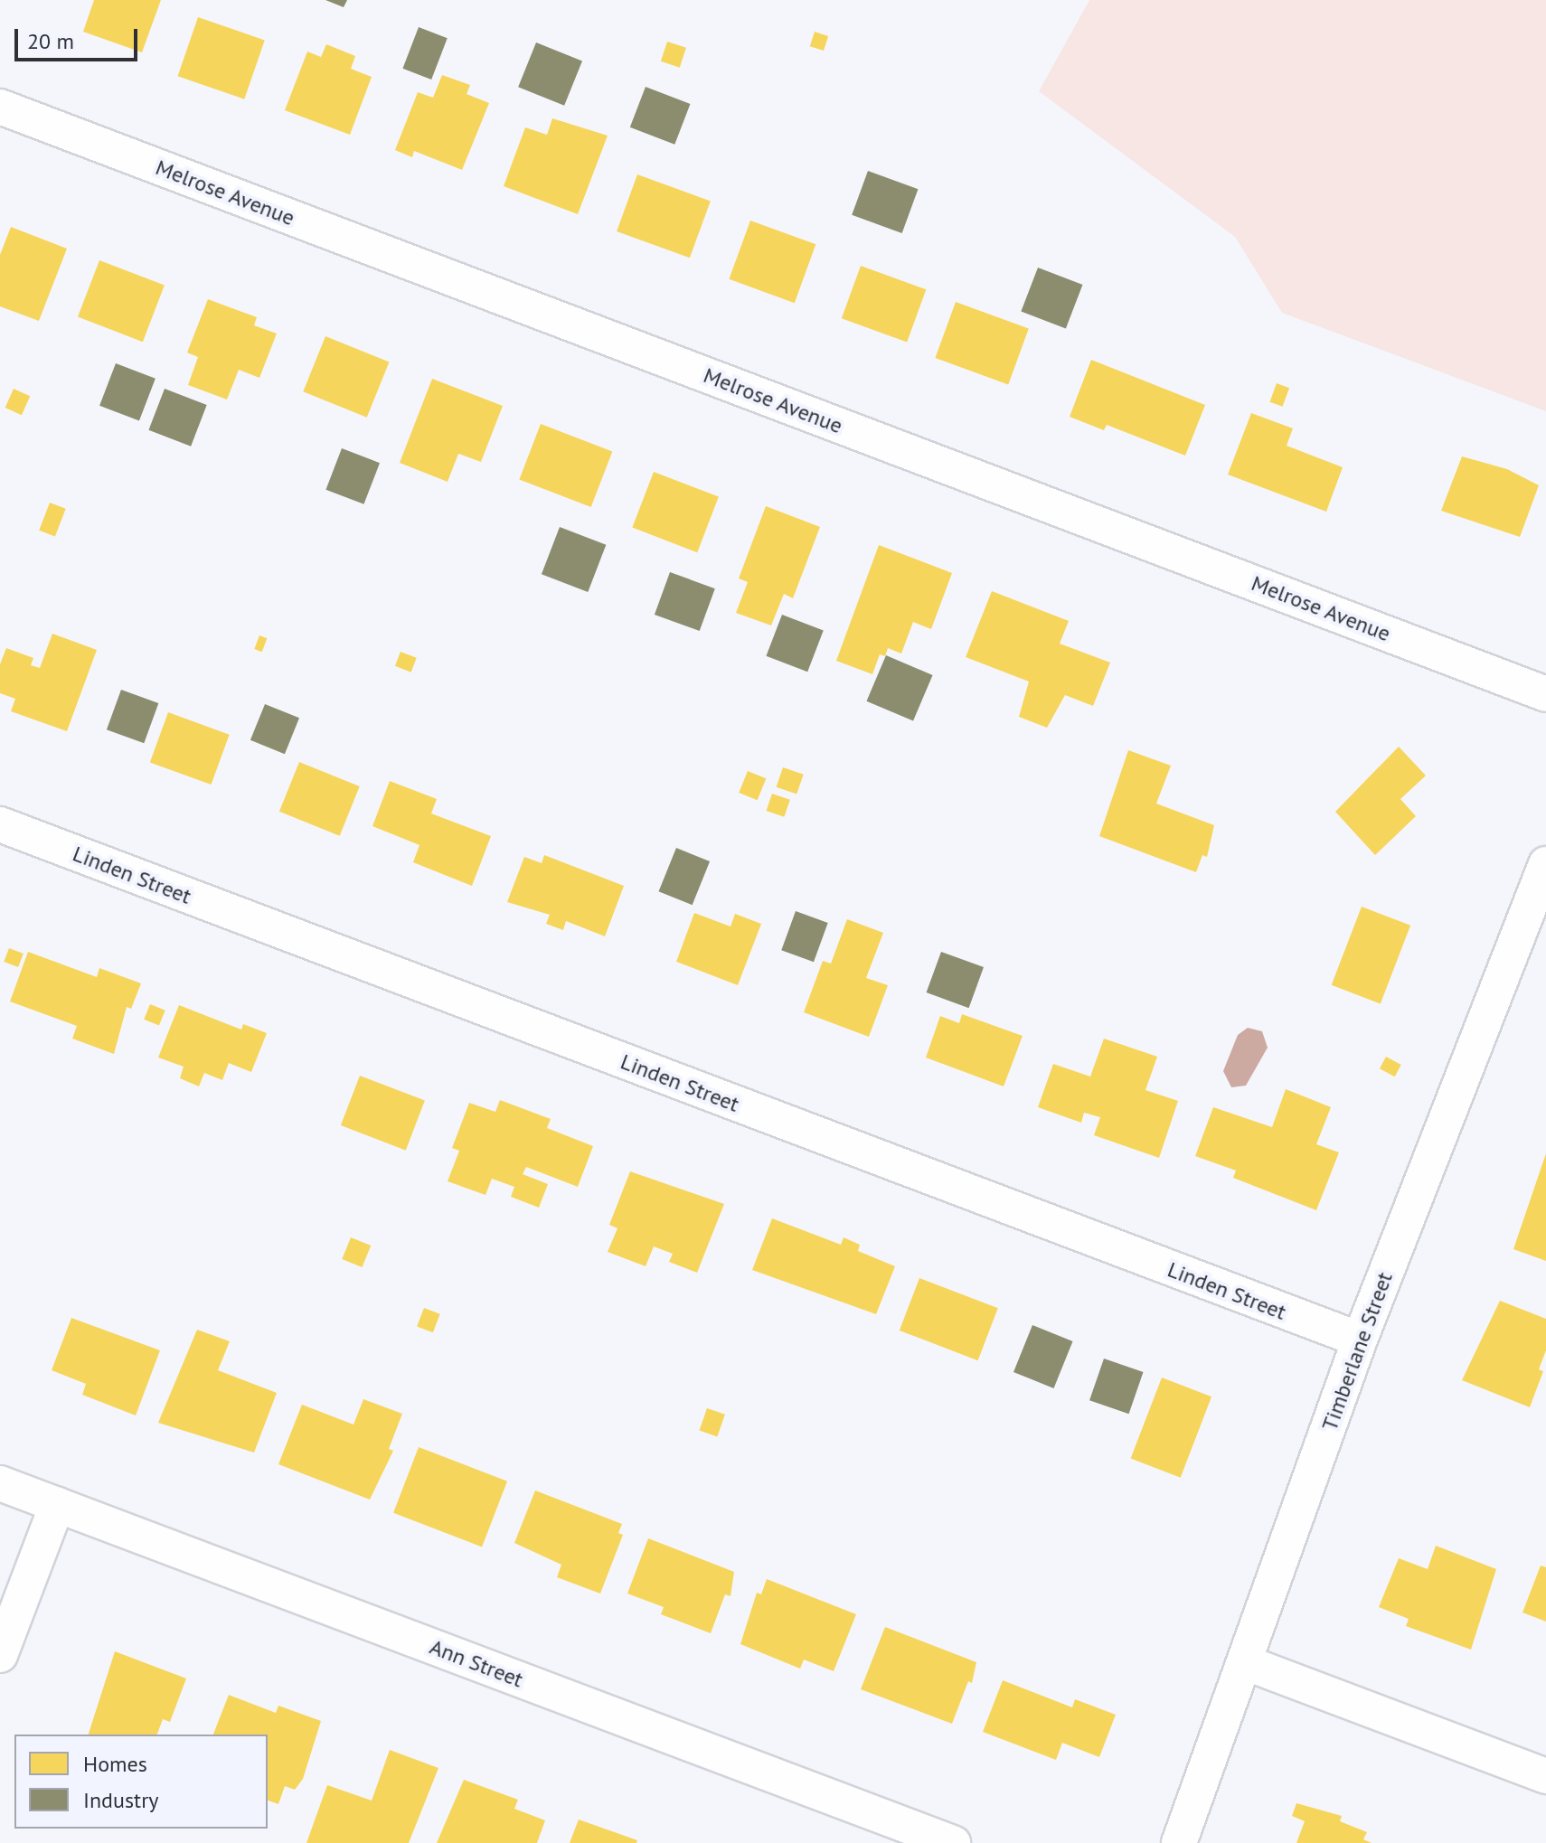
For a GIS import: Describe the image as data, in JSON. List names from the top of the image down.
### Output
{
  "streets": {
    "street": [
      "Melrose Avenue",
      "Linden Street",
      "Timberlane Street",
      "Ann Street"
    ]
  },
  "crossings": [
    ["Linden Street", "Timberlane Street"]
  ],
  "legend": ["Homes", "Industry"],
  "scale_bar": "20 m"
}
